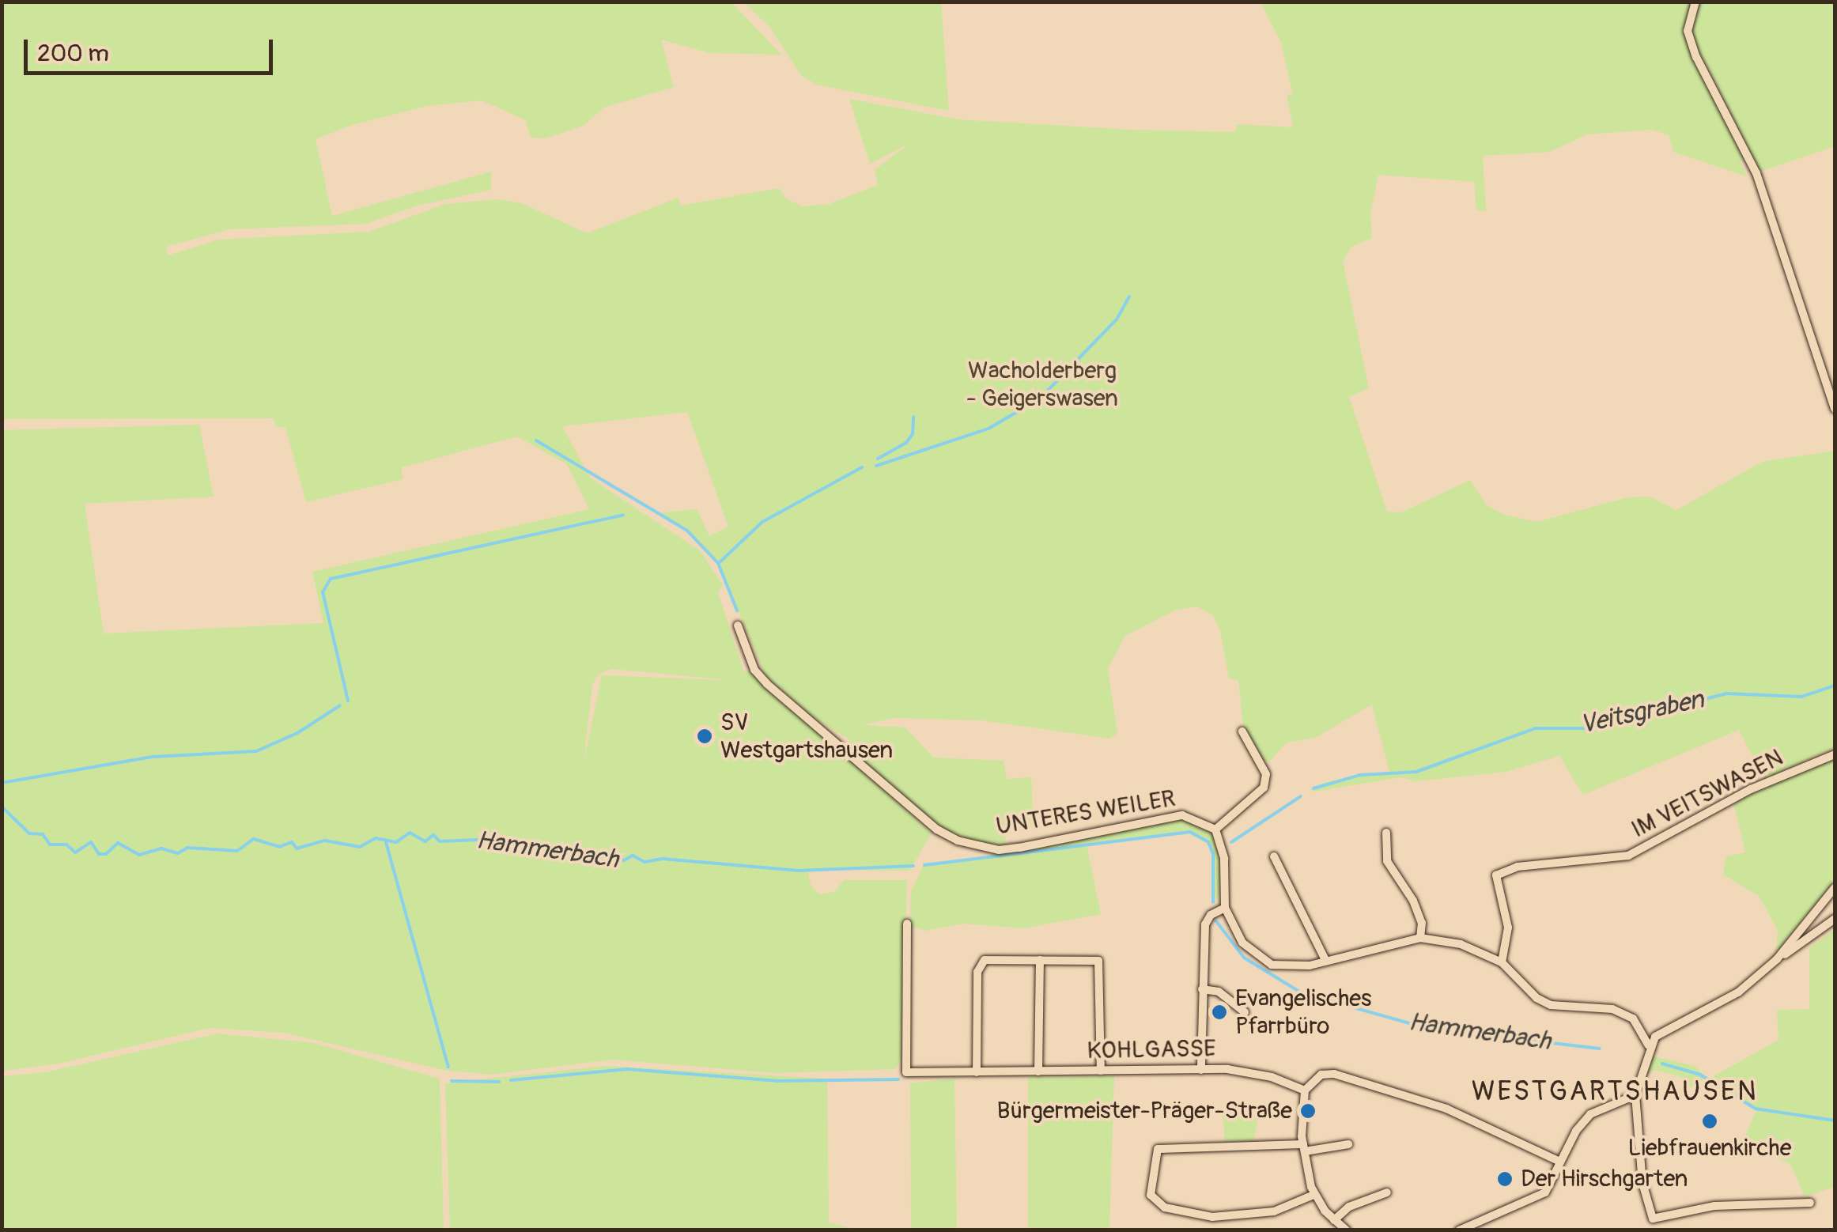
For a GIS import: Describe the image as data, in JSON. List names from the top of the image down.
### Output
{
  "streets": {
    "street": ["IM VEITSWASEN", "UNTERES WEILER", "KOHLGASSE"]
  },
  "districts": ["WESTGARTSHAUSEN"],
  "water": ["Veitsgraben", "Hammerbach"],
  "parks": ["Wacholderberg - Geigerswasen"],
  "places": [
    "SV Westgartshausen",
    "Evangelisches Pfarrbüro",
    "Bürgermeister-Präger-Straße",
    "Liebfrauenkirche",
    "Der Hirschgarten"
  ],
  "scale_bar": "200 m"
}
